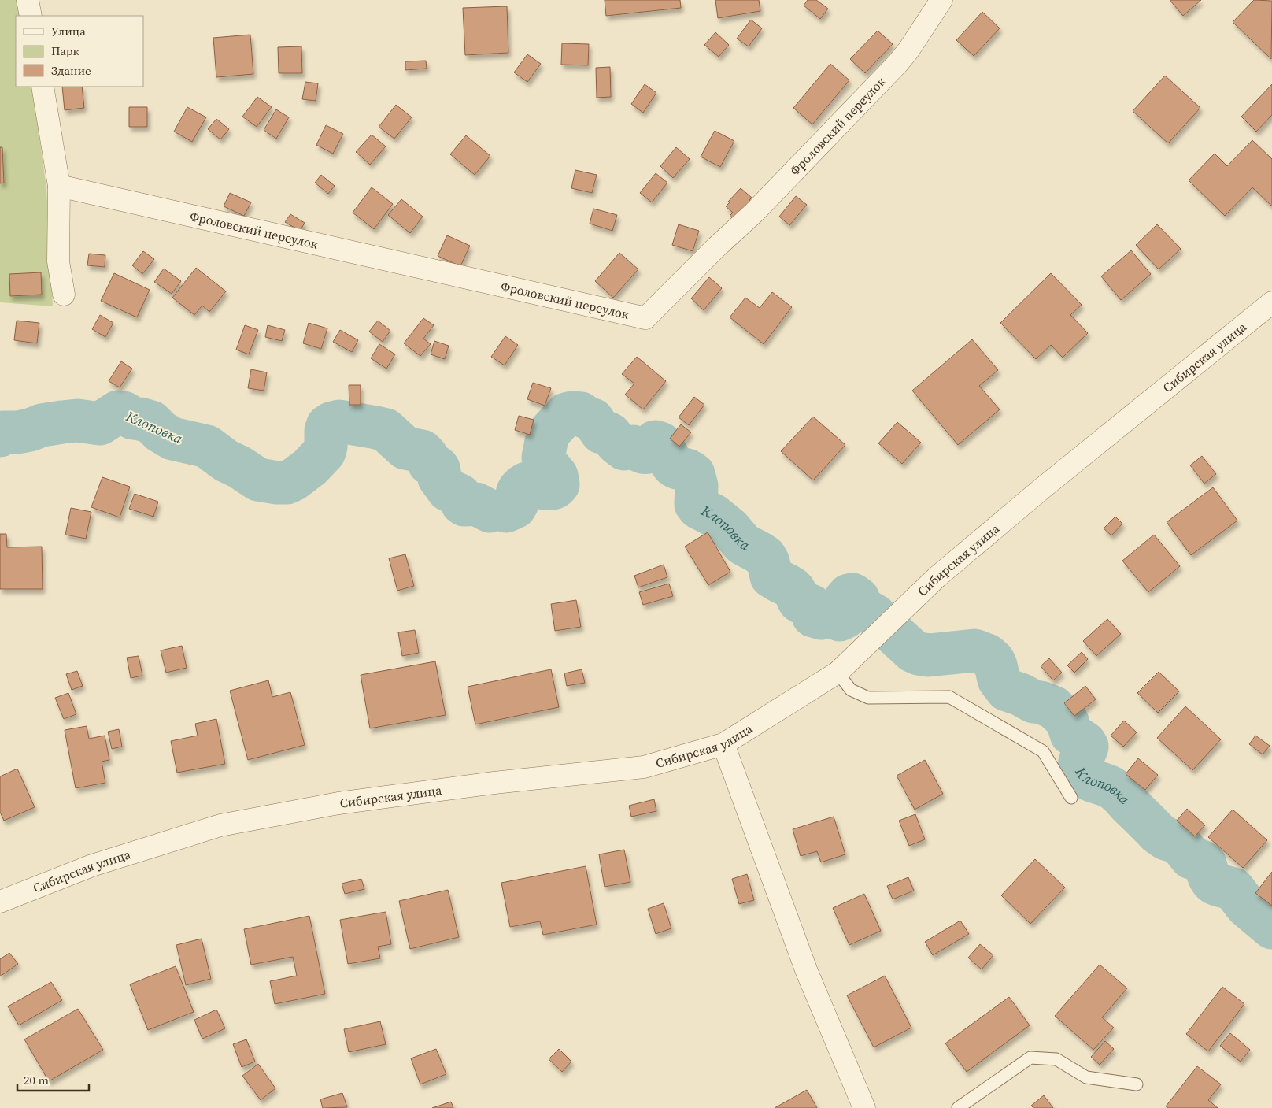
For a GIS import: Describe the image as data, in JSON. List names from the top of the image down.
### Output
{
  "streets": {
    "street": ["Фроловский переулок", "Сибирская улица"]
  },
  "water": ["Клоповка"],
  "legend": ["Улица", "Парк", "Здание"],
  "scale_bar": "20 m"
}
